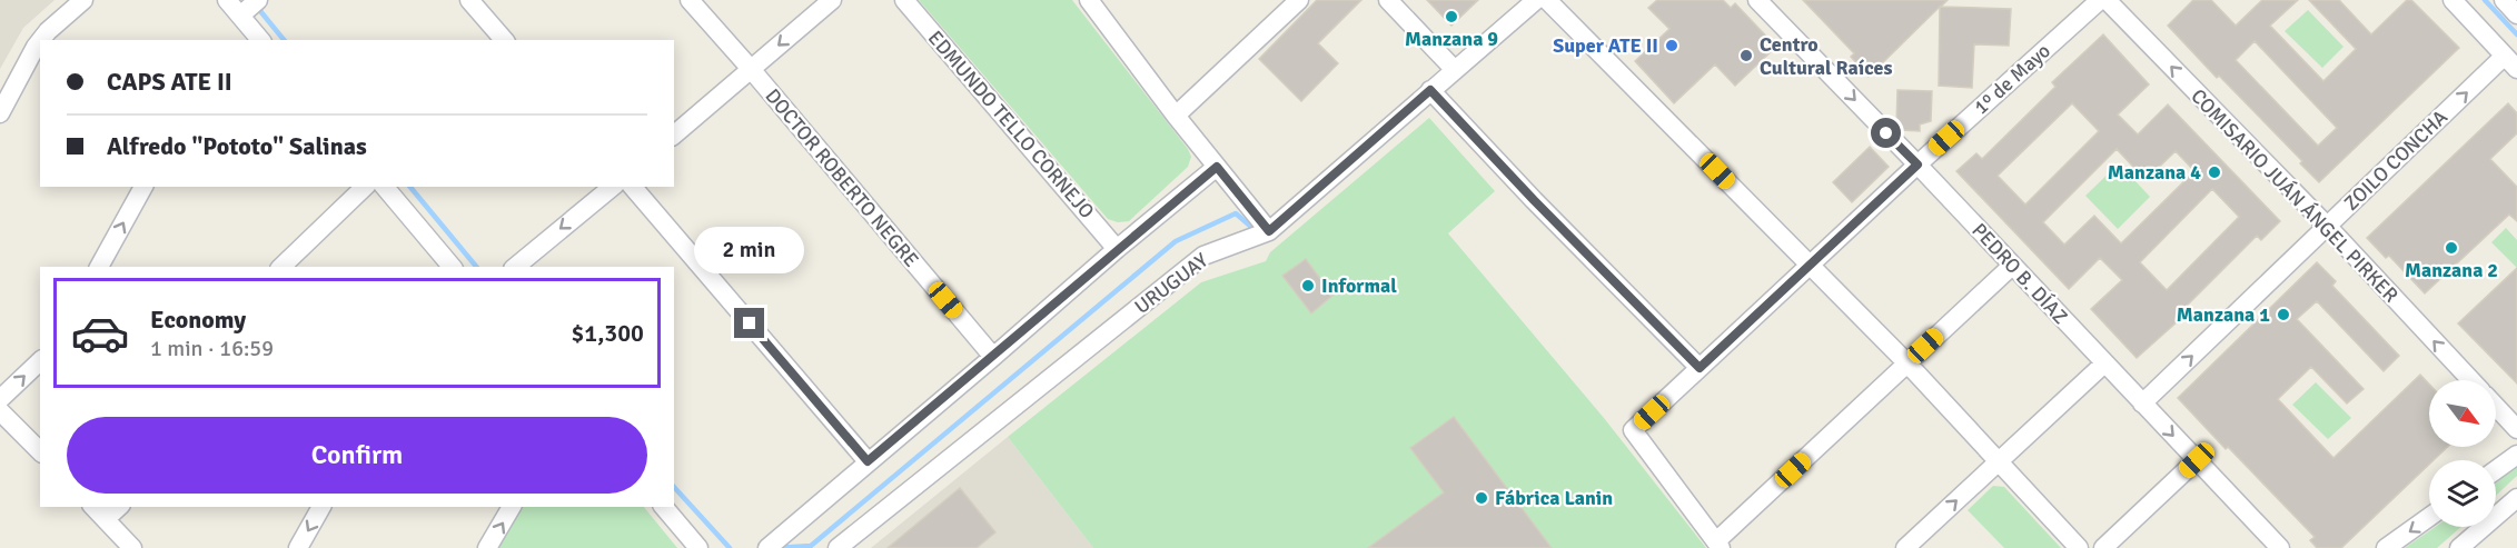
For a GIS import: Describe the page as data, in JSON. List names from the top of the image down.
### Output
{
  "streets": {
    "street": [
      "1º de Mayo",
      "EDMUNDO TELLO CORNEJO",
      "ZOILO CONCHA",
      "DOCTOR ROBERTO NEGRE",
      "COMISARIO JUÁN ÁNGEL PIRKER",
      "PEDRO B. DÍAZ",
      "URUGUAY"
    ]
  },
  "crossings": [
    ["1º de Mayo", "PEDRO B. DÍAZ"],
    ["ZOILO CONCHA", "COMISARIO JUÁN ÁNGEL PIRKER"],
    ["ZOILO CONCHA", "PEDRO B. DÍAZ"]
  ],
  "one_way": ["ZOILO CONCHA", "COMISARIO JUÁN ÁNGEL PIRKER"],
  "places": [
    "Manzana 9",
    "Super ATE II",
    "Centro Cultural Raíces",
    "Manzana 4",
    "Manzana 2",
    "Informal",
    "Manzana 1",
    "Fábrica Lanin"
  ],
  "north": "bottom right",
  "page": {
    "banner": ["CAPS ATE II", "Alfredo \"Pototo\" Salinas"],
    "bubble": "2 min",
    "list": [
      {
        "name": "Economy",
        "note": "1 min · 16:59",
        "value": "$1,300"
      }
    ],
    "buttons": "Confirm"
  }
}
